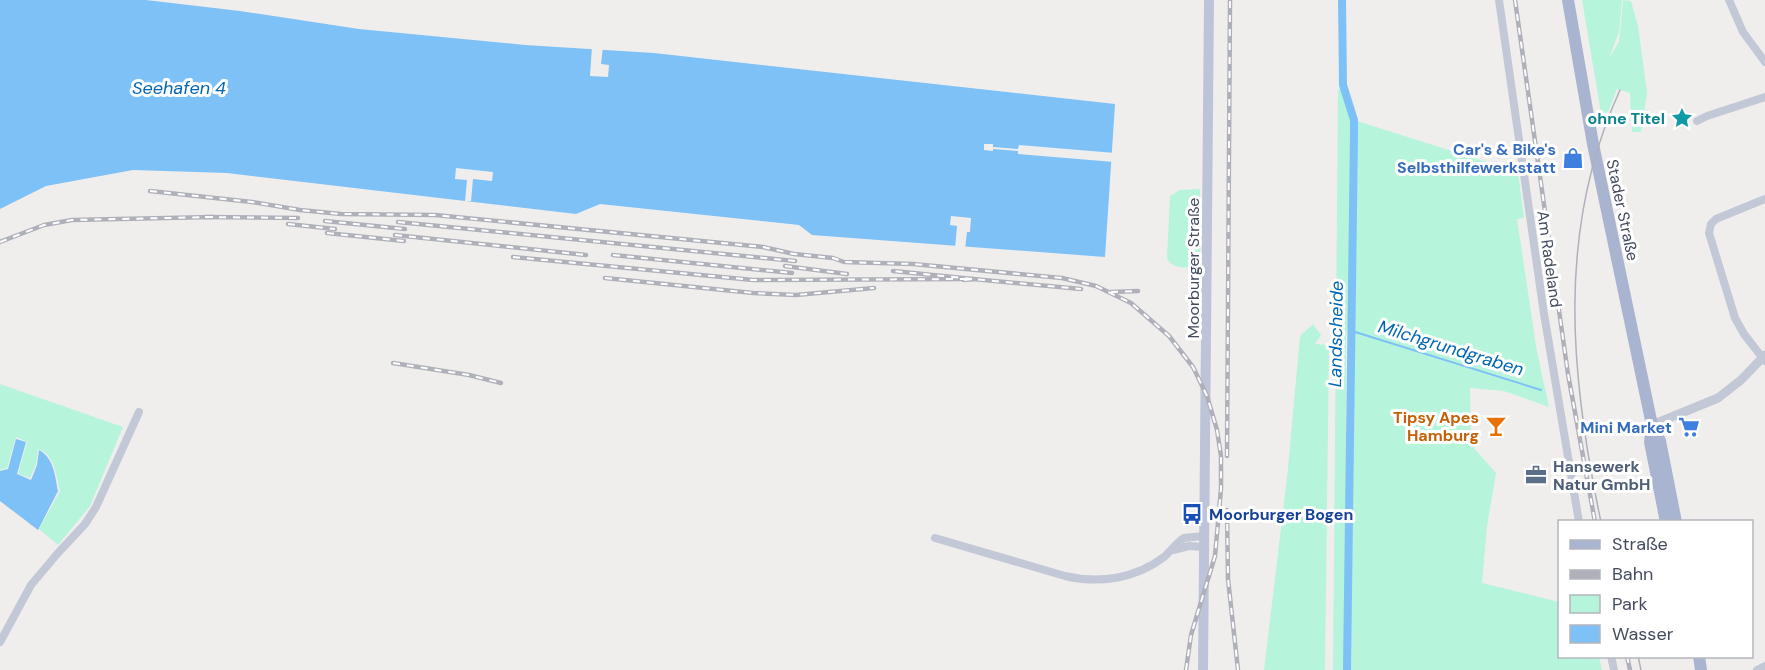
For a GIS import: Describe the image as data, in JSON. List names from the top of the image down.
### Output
{
  "streets": {
    "main road": ["Stader Straße", "Moorburger Straße"],
    "street": ["Am Radeland"]
  },
  "water": ["Seehafen 4", "Landscheide", "Milchgrundgraben"],
  "places": {
    "place": ["ohne Titel"],
    "shop": ["Car's & Bike's Selbsthilfewerkstatt"],
    "bar": ["Tipsy Apes Hamburg"],
    "supermarket": ["Mini Market"],
    "office": ["Hansewerk Natur GmbH"],
    "bus stop": ["Moorburger Bogen"]
  },
  "legend": [
    "Straße",
    "Bahn",
    "Park",
    "Wasser"
  ]
}
